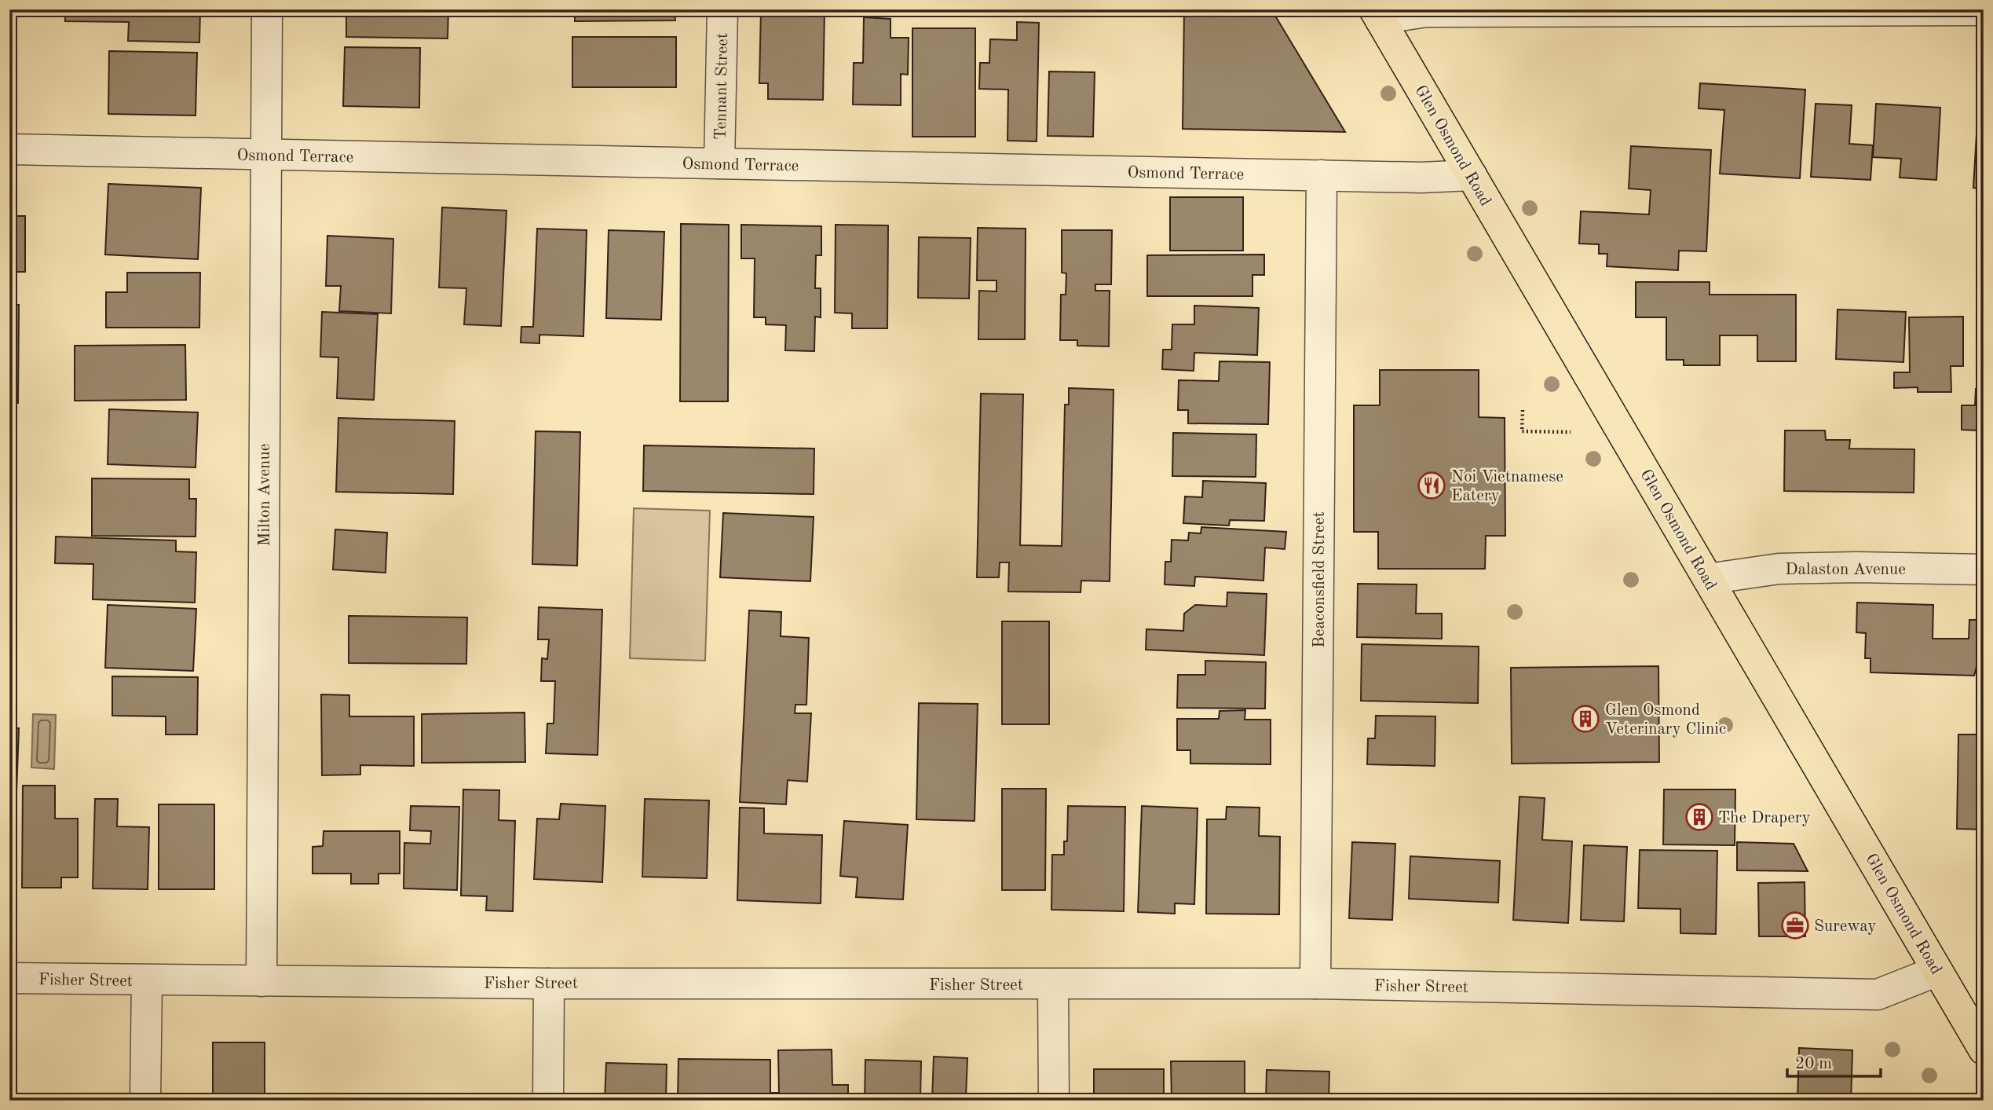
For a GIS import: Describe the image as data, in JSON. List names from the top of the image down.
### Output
{
  "streets": {
    "highway": ["Glen Osmond Road"],
    "street": [
      "Tennant Street",
      "Osmond Terrace",
      "Milton Avenue",
      "Dalaston Avenue",
      "Beaconsfield Street",
      "Fisher Street"
    ]
  },
  "crossings": [
    ["Tennant Street", "Osmond Terrace"],
    ["Glen Osmond Road", "Osmond Terrace"],
    ["Glen Osmond Road", "Dalaston Avenue"],
    ["Glen Osmond Road", "Fisher Street"],
    ["Osmond Terrace", "Milton Avenue"],
    ["Osmond Terrace", "Beaconsfield Street"],
    ["Milton Avenue", "Fisher Street"],
    ["Beaconsfield Street", "Fisher Street"]
  ],
  "places": {
    "restaurant": ["Noi Vietnamese Eatery"],
    "building": ["Glen Osmond Veterinary Clinic", "The Drapery"],
    "office": ["Sureway"]
  },
  "scale_bar": "20 m"
}
